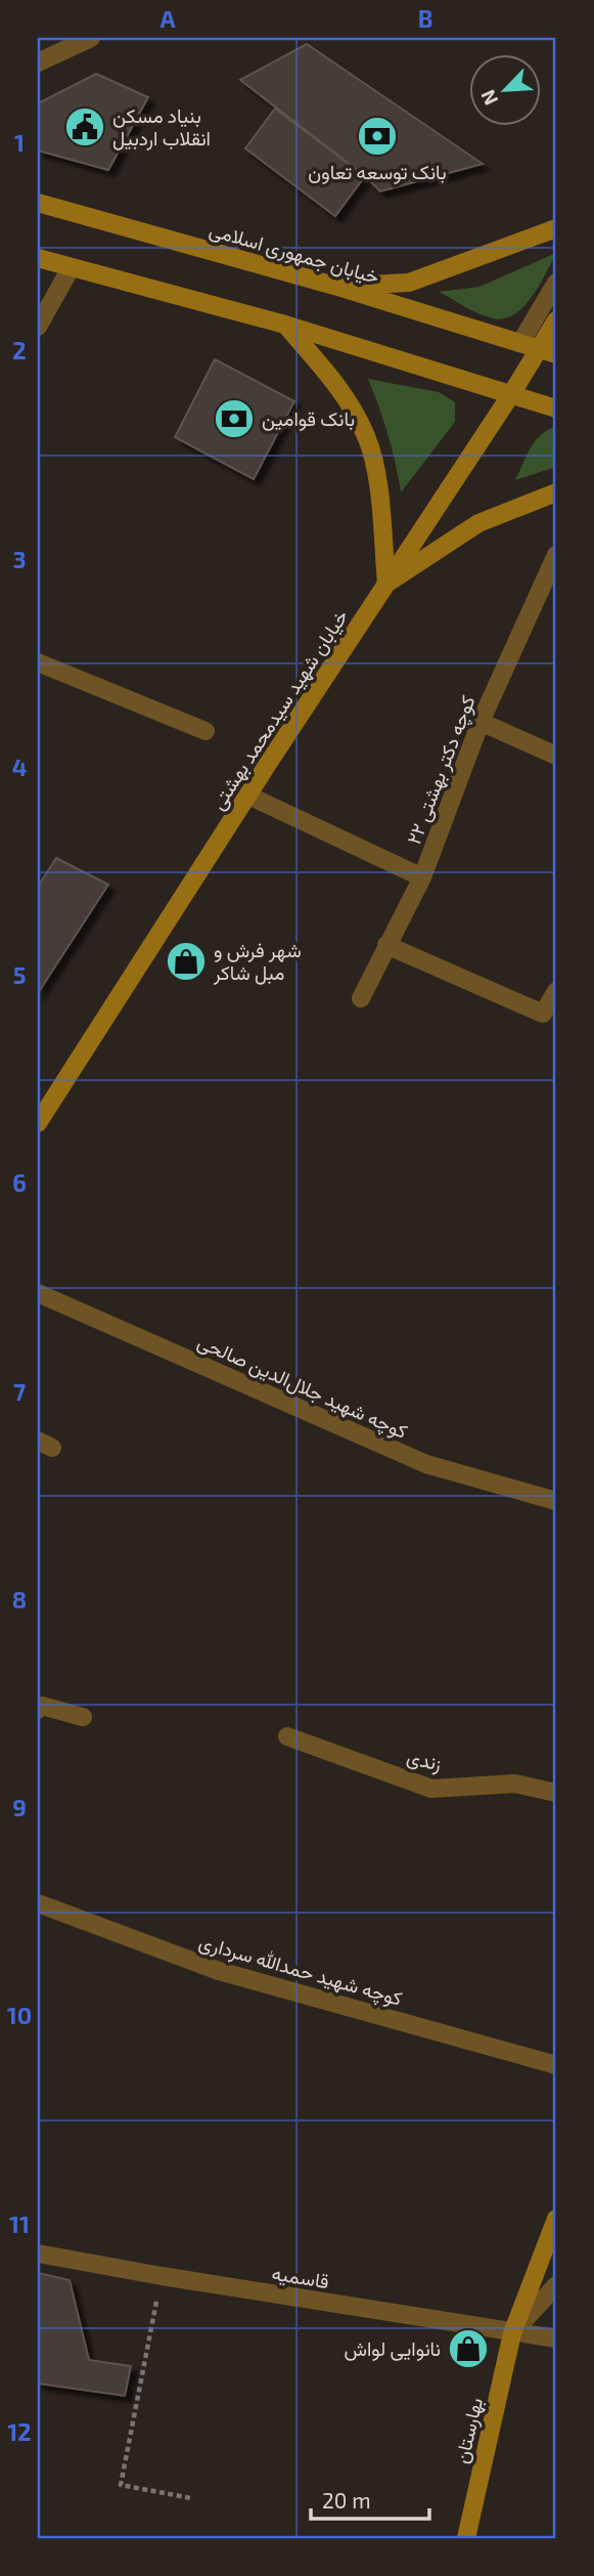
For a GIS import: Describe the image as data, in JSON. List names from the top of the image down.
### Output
{
  "streets": {
    "main road": ["خیابان جمهوری اسلامی", "خیابان شهید سیدمحمد بهشتی", "بهارستان"],
    "street": [
      "کوچه دکتر بهشتی ۲۲",
      "کوچه شهید جلال‌الدین صالحی",
      "زندی",
      "کوچه شهید حمدالله سرداری",
      "قاسمیه"
    ]
  },
  "crossings": [
    ["خیابان جمهوری اسلامی", "خیابان شهید سیدمحمد بهشتی"],
    ["قاسمیه", "بهارستان"]
  ],
  "places": {
    "public building": ["بنیاد مسکن انقلاب اردبیل"],
    "bank": ["بانک توسعه تعاون", "بانک قوامین"],
    "shop": ["شهر فرش و مبل شاکر", "نانوایی لواش"]
  },
  "scale_bar": "20 m",
  "north": "bottom left",
  "grid": {
    "columns": ["A", "B"],
    "rows": [
      "1",
      "2",
      "3",
      "4",
      "5",
      "6",
      "7",
      "8",
      "9",
      "10",
      "11",
      "12"
    ]
  }
}
